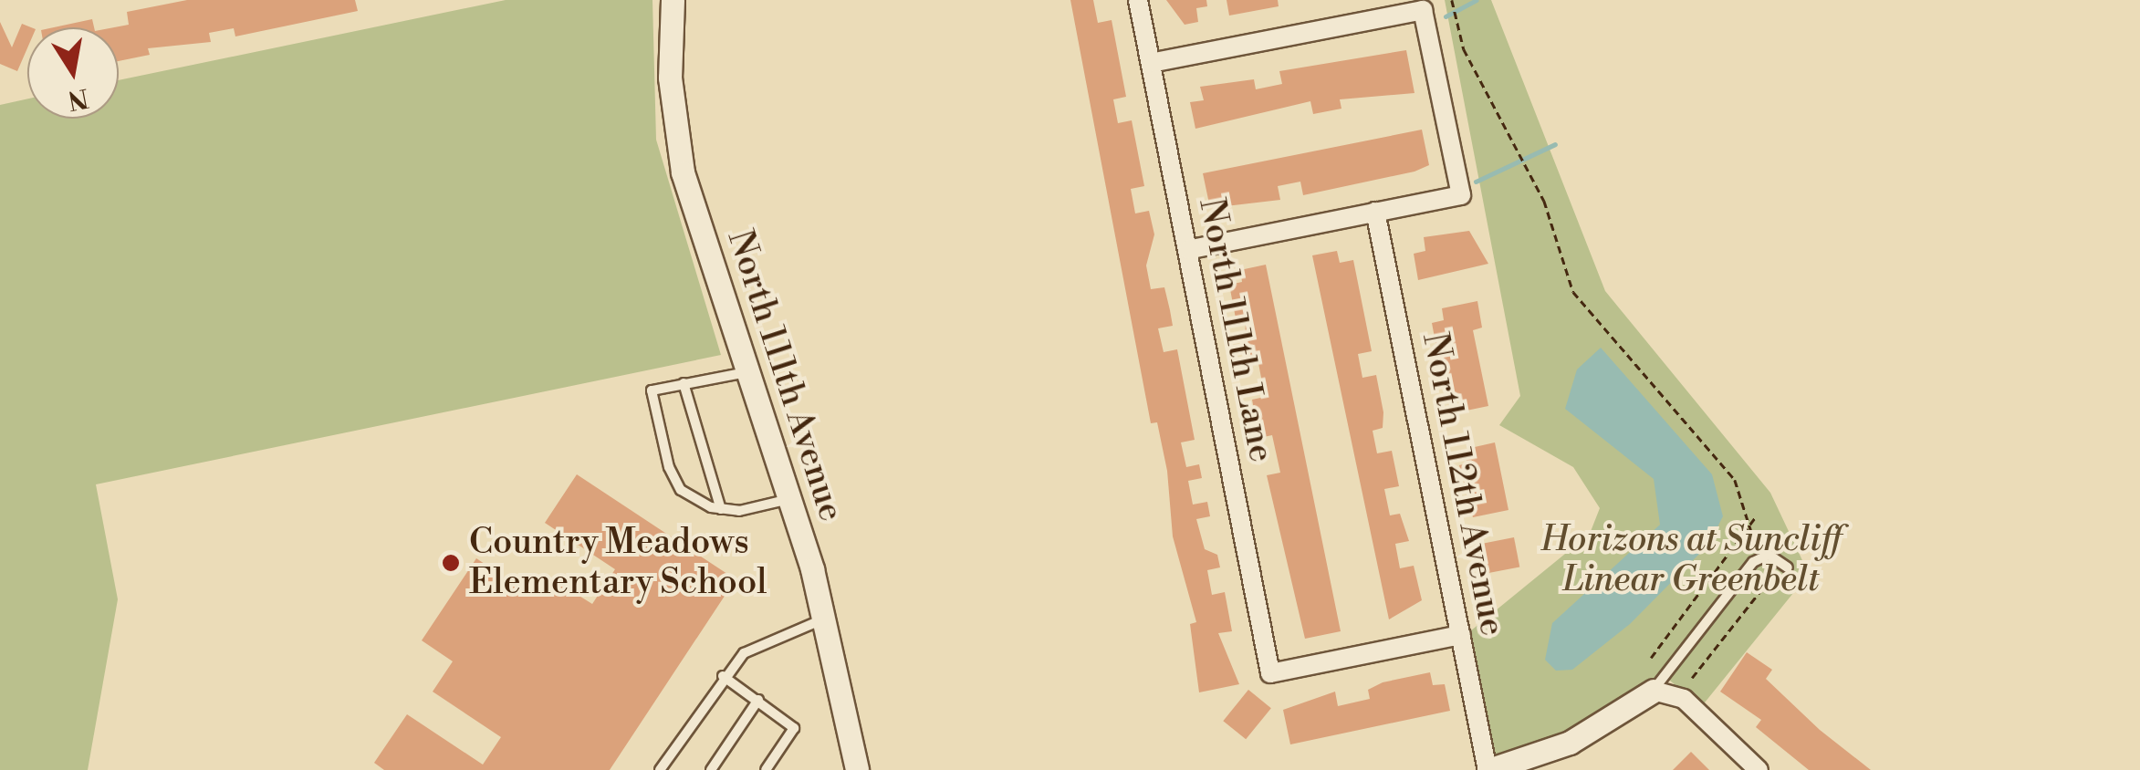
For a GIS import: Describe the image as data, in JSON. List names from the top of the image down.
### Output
{
  "streets": {
    "street": ["North 111th Lane", "North 111th Avenue", "North 112th Avenue"]
  },
  "crossings": [
    ["North 111th Lane", "North 112th Avenue"]
  ],
  "parks": ["Horizons at Suncliff Linear Greenbelt"],
  "places": ["Country Meadows Elementary School"],
  "north": "bottom"
}
